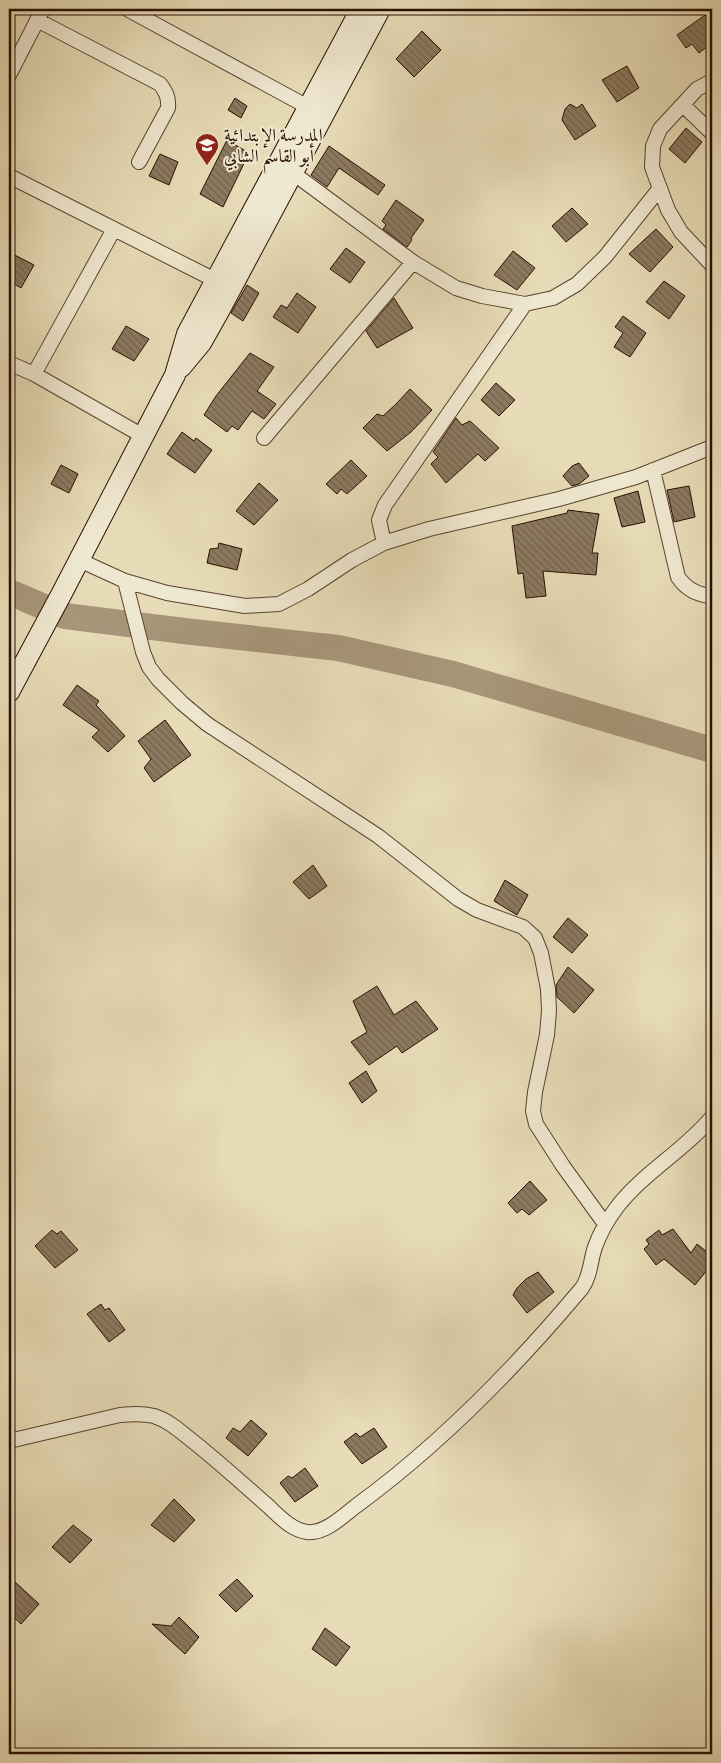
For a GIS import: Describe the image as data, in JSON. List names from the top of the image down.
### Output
{
  "places": {
    "school or university": ["المدرسة الإبتدائية أبو القاسم الشابي"]
  }
}
